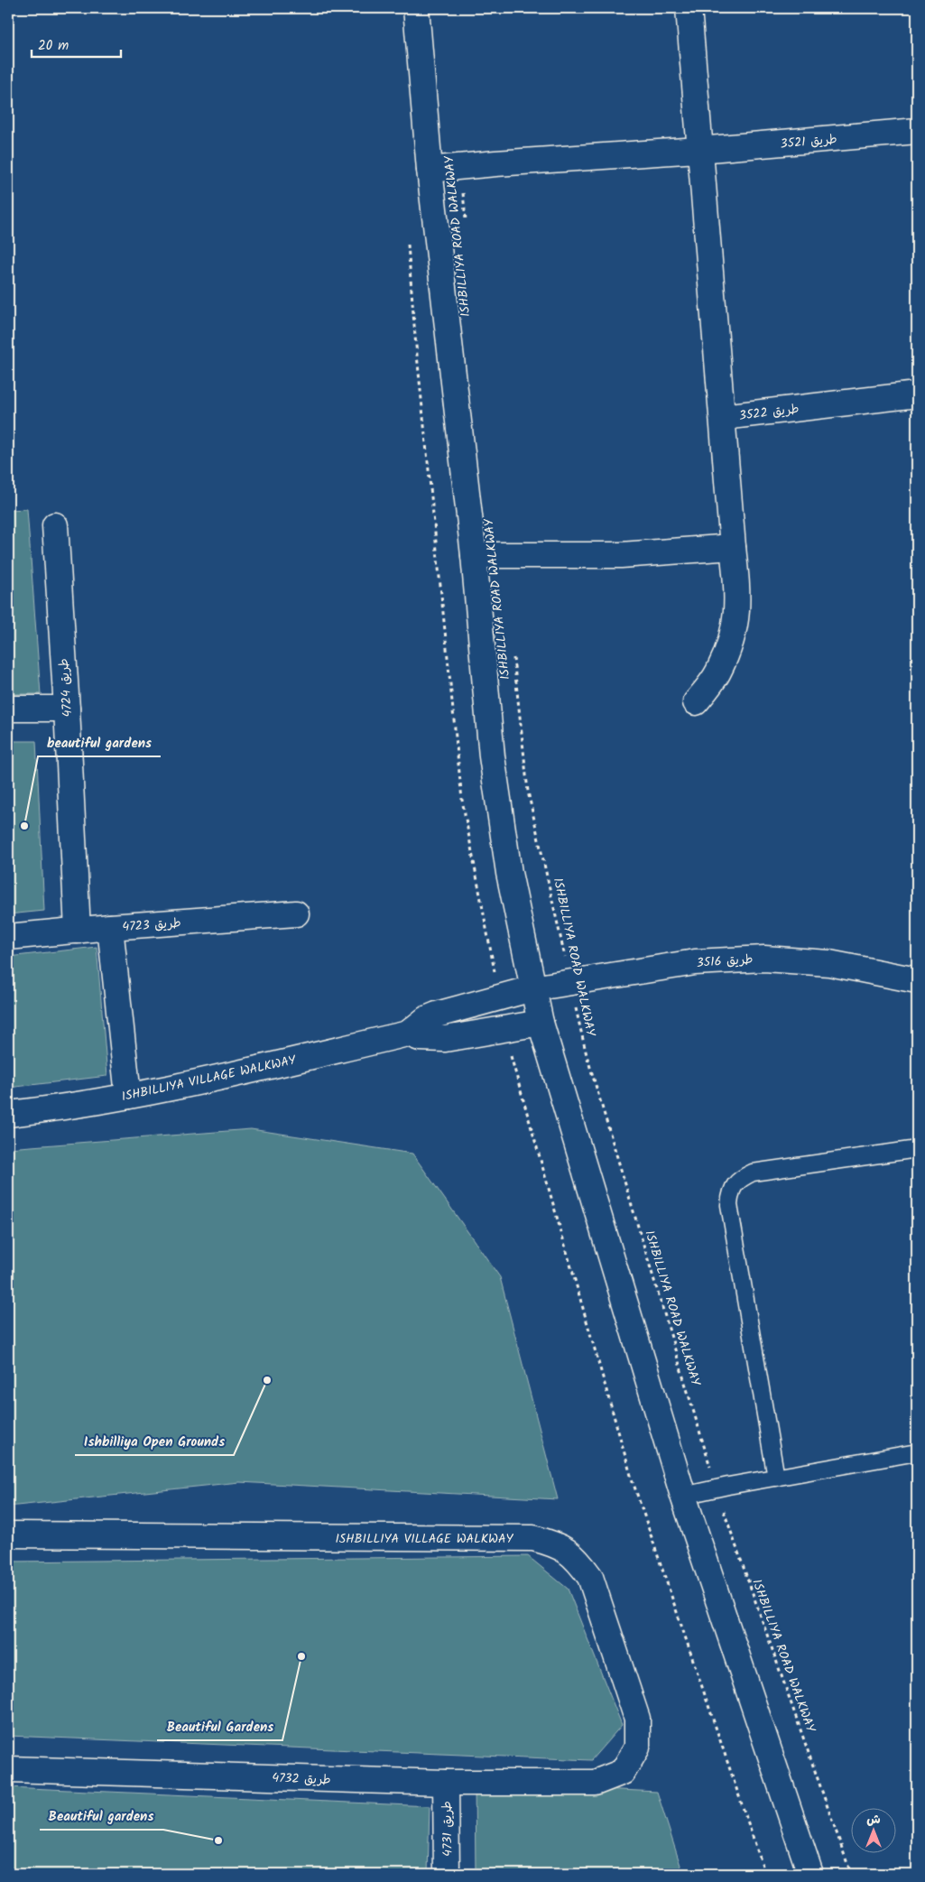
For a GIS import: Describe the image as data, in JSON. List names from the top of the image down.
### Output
{
  "streets": {
    "street": [
      "طريق 3521",
      "طريق 3522",
      "طريق 4724",
      "طريق 4723",
      "طريق 3516",
      "ISHBILLIYA VILLAGE WALKWAY",
      "طريق 4732",
      "طريق 4731"
    ],
    "path": ["ISHBILLIYA ROAD WALKWAY"]
  },
  "crossings": [
    ["طريق 3521", "ISHBILLIYA ROAD WALKWAY"],
    ["ISHBILLIYA ROAD WALKWAY", "طريق 3516"],
    ["طريق 4724", "طريق 4723"],
    ["طريق 3516", "ISHBILLIYA VILLAGE WALKWAY"],
    ["ISHBILLIYA VILLAGE WALKWAY", "طريق 4732"],
    ["طريق 4732", "طريق 4731"]
  ],
  "places": [
    "beautiful gardens",
    "Ishbilliya Open Grounds",
    "Beautiful Gardens",
    "Beautiful gardens"
  ],
  "scale_bar": "20 m",
  "north": "top"
}
